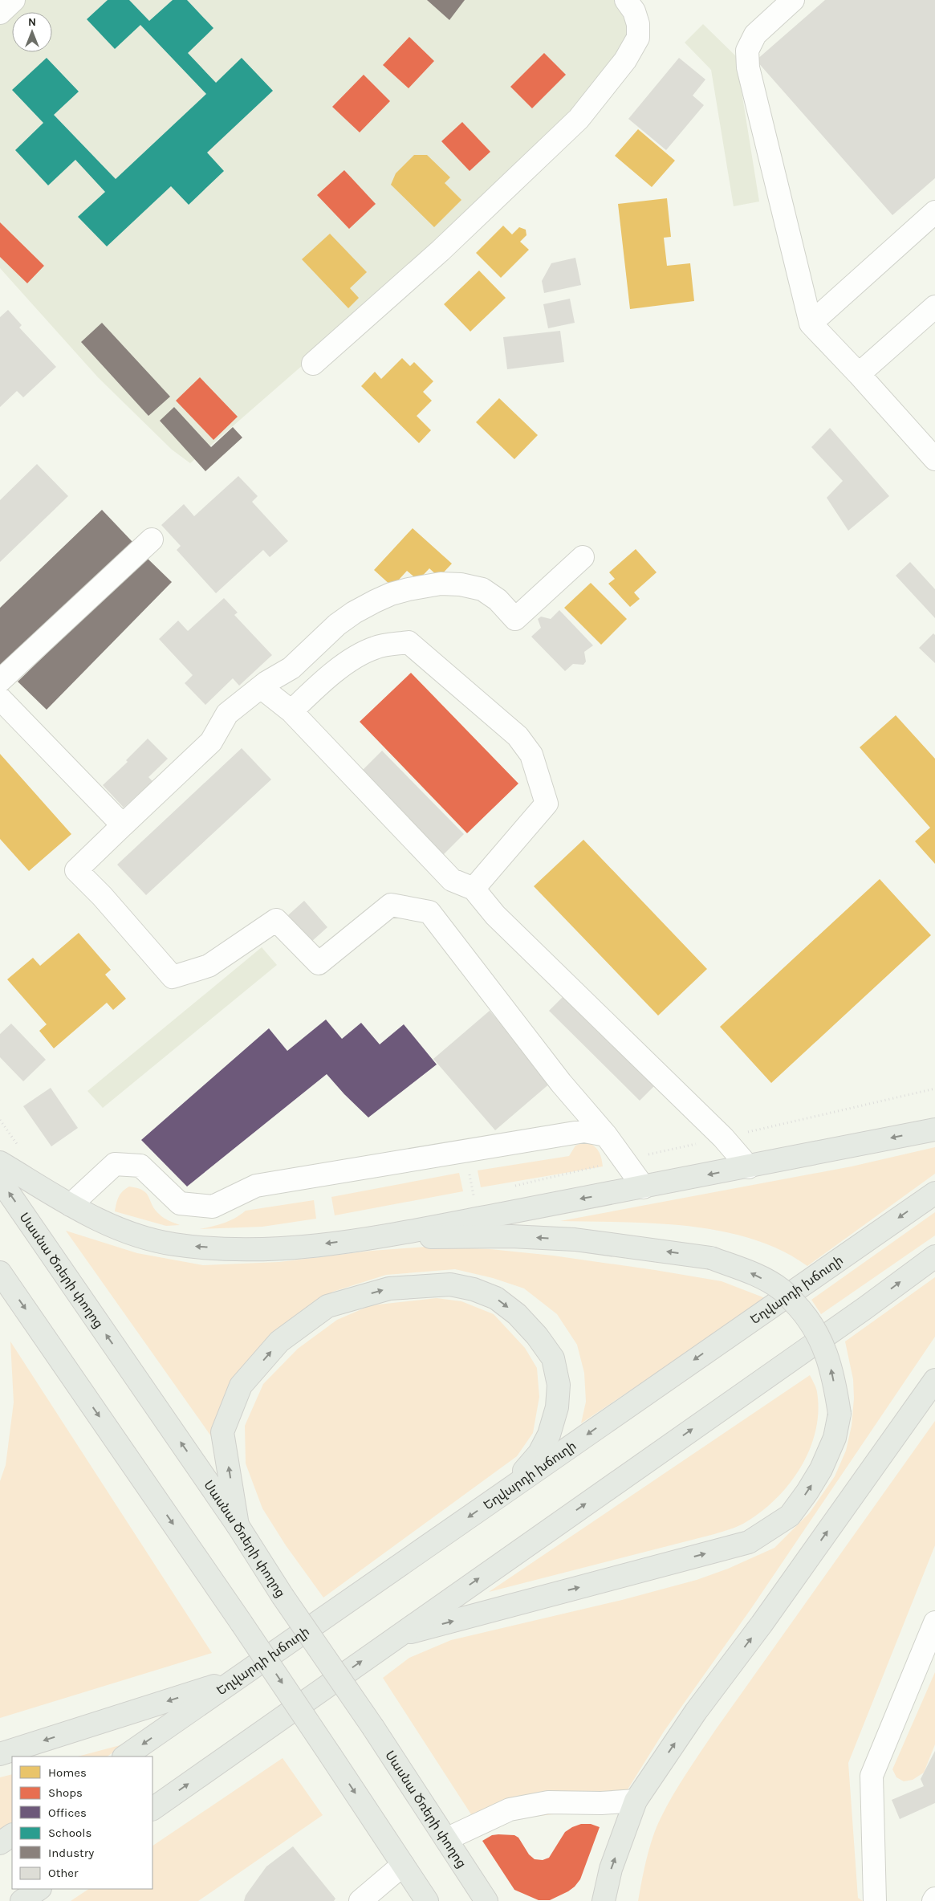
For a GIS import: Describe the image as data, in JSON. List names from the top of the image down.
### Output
{
  "streets": {
    "main road": ["Սասնա Ծռերի փողոց", "Եղվարդի խճուղի"]
  },
  "legend": [
    "Homes",
    "Shops",
    "Offices",
    "Schools",
    "Industry",
    "Other"
  ],
  "north": "top"
}
